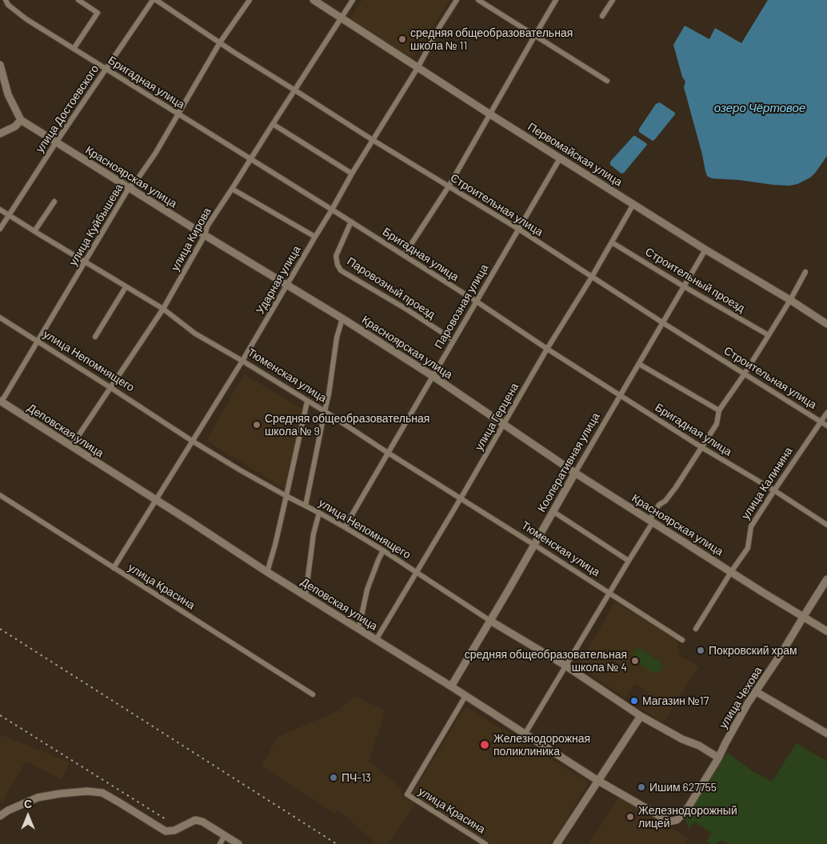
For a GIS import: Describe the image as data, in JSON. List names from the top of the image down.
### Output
{
  "streets": {
    "main road": [
      "Первомайская улица",
      "Красноярская улица",
      "улица Непомнящего",
      "Деповская улица",
      "Кооперативная улица",
      "улица Чехова"
    ],
    "street": [
      "Бригадная улица",
      "улица Достоевского",
      "Строительная улица",
      "улица Куйбышева",
      "улица Кирова",
      "Ударная улица",
      "Строительный проезд",
      "Паровозный проезд",
      "Паровозная улица",
      "Тюменская улица",
      "улица Герцена",
      "улица Калинина",
      "улица Красина"
    ]
  },
  "crossings": [
    ["Бригадная улица", "улица Достоевского"],
    ["Бригадная улица", "улица Куйбышева"],
    ["Бригадная улица", "улица Кирова"],
    ["Бригадная улица", "Ударная улица"],
    ["Бригадная улица", "Паровозный проезд"],
    ["Бригадная улица", "Паровозная улица"],
    ["Бригадная улица", "улица Герцена"],
    ["Бригадная улица", "Кооперативная улица"],
    ["Бригадная улица", "улица Калинина"],
    ["улица Достоевского", "Красноярская улица"],
    ["улица Достоевского", "Тюменская улица"],
    ["Первомайская улица", "улица Кирова"],
    ["Первомайская улица", "Ударная улица"],
    ["Первомайская улица", "Паровозная улица"],
    ["Первомайская улица", "улица Герцена"],
    ["Первомайская улица", "Кооперативная улица"],
    ["Красноярская улица", "улица Куйбышева"],
    ["Красноярская улица", "улица Кирова"],
    ["Красноярская улица", "Ударная улица"],
    ["Красноярская улица", "Паровозная улица"],
    ["Красноярская улица", "улица Герцена"],
    ["Красноярская улица", "Кооперативная улица"],
    ["Красноярская улица", "улица Калинина"],
    ["Красноярская улица", "улица Чехова"],
    ["Строительная улица", "улица Куйбышева"],
    ["Строительная улица", "улица Кирова"],
    ["Строительная улица", "Ударная улица"],
    ["Строительная улица", "Паровозная улица"],
    ["Строительная улица", "улица Герцена"],
    ["Строительная улица", "Кооперативная улица"],
    ["Строительная улица", "улица Калинина"],
    ["улица Куйбышева", "улица Непомнящего"],
    ["улица Куйбышева", "Тюменская улица"],
    ["улица Куйбышева", "Деповская улица"],
    ["улица Кирова", "улица Непомнящего"],
    ["улица Кирова", "Тюменская улица"],
    ["улица Кирова", "Деповская улица"],
    ["Ударная улица", "улица Непомнящего"],
    ["Ударная улица", "Тюменская улица"],
    ["Ударная улица", "Деповская улица"],
    ["Ударная улица", "улица Красина"],
    ["Строительный проезд", "улица Герцена"],
    ["Строительный проезд", "Кооперативная улица"],
    ["Паровозный проезд", "Паровозная улица"],
    ["Паровозная улица", "улица Непомнящего"],
    ["Паровозная улица", "Тюменская улица"],
    ["улица Непомнящего", "улица Герцена"],
    ["улица Непомнящего", "Кооперативная улица"],
    ["улица Непомнящего", "улица Чехова"],
    ["Тюменская улица", "улица Герцена"],
    ["Тюменская улица", "Кооперативная улица"],
    ["улица Герцена", "Деповская улица"],
    ["Деповская улица", "Кооперативная улица"],
    ["Деповская улица", "улица Красина"],
    ["Деповская улица", "улица Чехова"]
  ],
  "water": ["озеро Чёртовое"],
  "places": [
    "средняя общеобразовательная школа № 11",
    "Средняя общеобразовательная школа № 9",
    "Покровский храм",
    "средняя общеобразовательная школа № 4",
    "Магазин №17",
    "Железнодорожная поликлиника",
    "ПЧ-13",
    "Ишим 627755",
    "Железнодорожный лицей"
  ],
  "north": "top"
}
